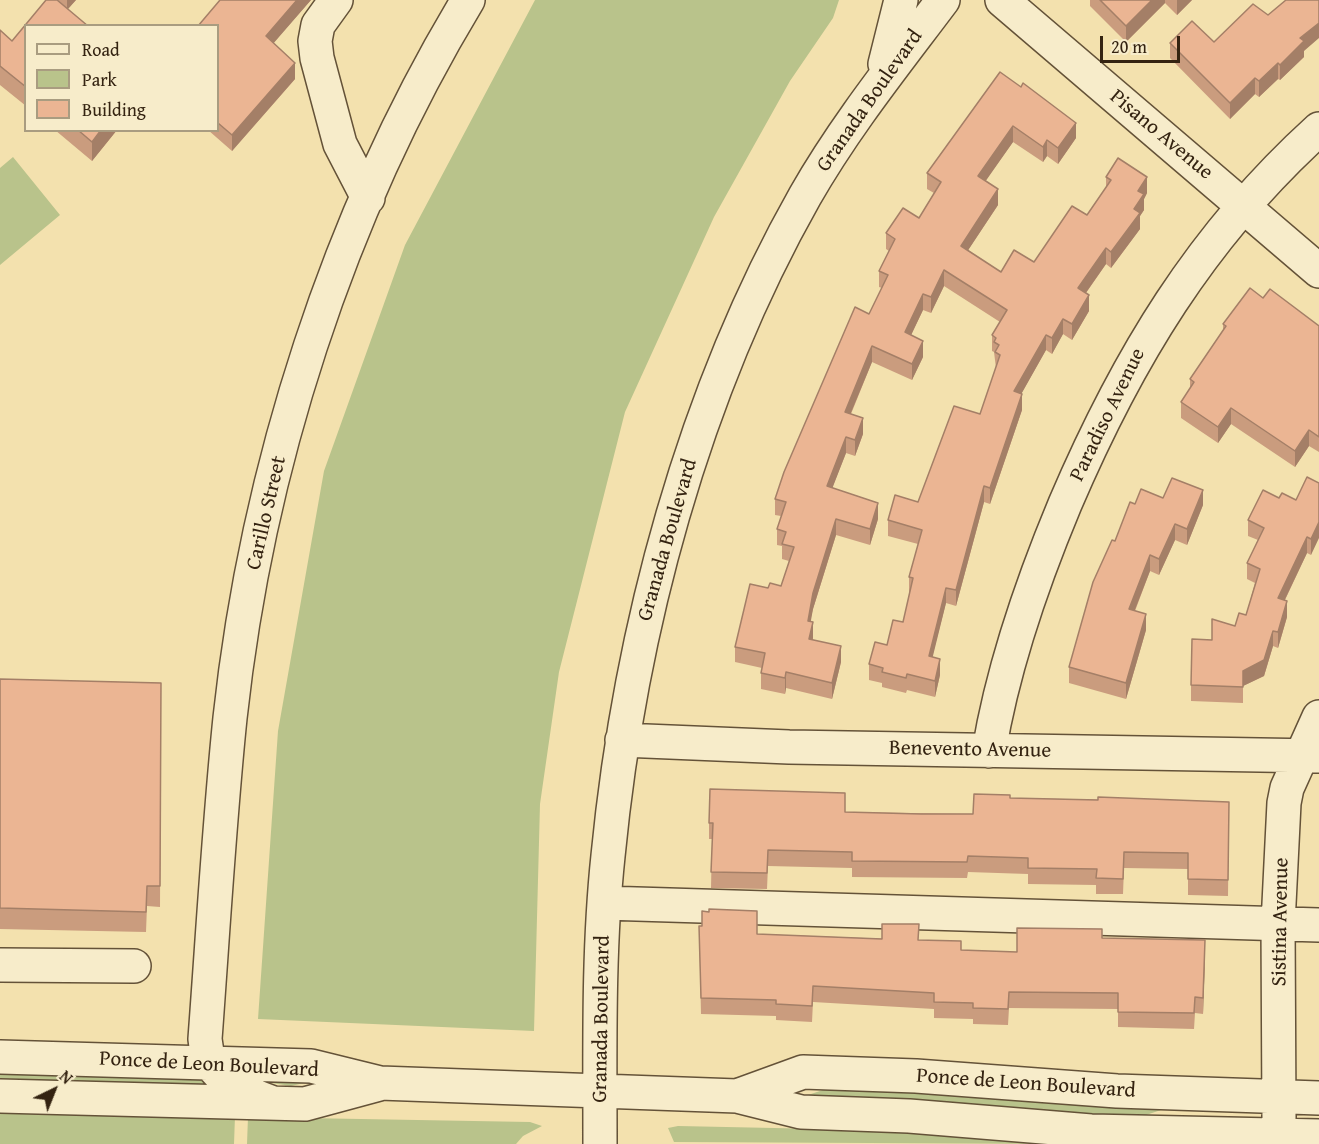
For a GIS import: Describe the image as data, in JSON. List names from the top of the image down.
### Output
{
  "streets": {
    "street": [
      "Granada Boulevard",
      "Pisano Avenue",
      "Paradiso Avenue",
      "Carillo Street",
      "Benevento Avenue",
      "Sistina Avenue",
      "Ponce de Leon Boulevard"
    ]
  },
  "crossings": [
    ["Granada Boulevard", "Benevento Avenue"],
    ["Granada Boulevard", "Ponce de Leon Boulevard"],
    ["Pisano Avenue", "Paradiso Avenue"],
    ["Paradiso Avenue", "Benevento Avenue"],
    ["Carillo Street", "Ponce de Leon Boulevard"],
    ["Benevento Avenue", "Sistina Avenue"],
    ["Sistina Avenue", "Ponce de Leon Boulevard"]
  ],
  "legend": ["Road", "Park", "Building"],
  "scale_bar": "20 m",
  "north": "top right"
}
